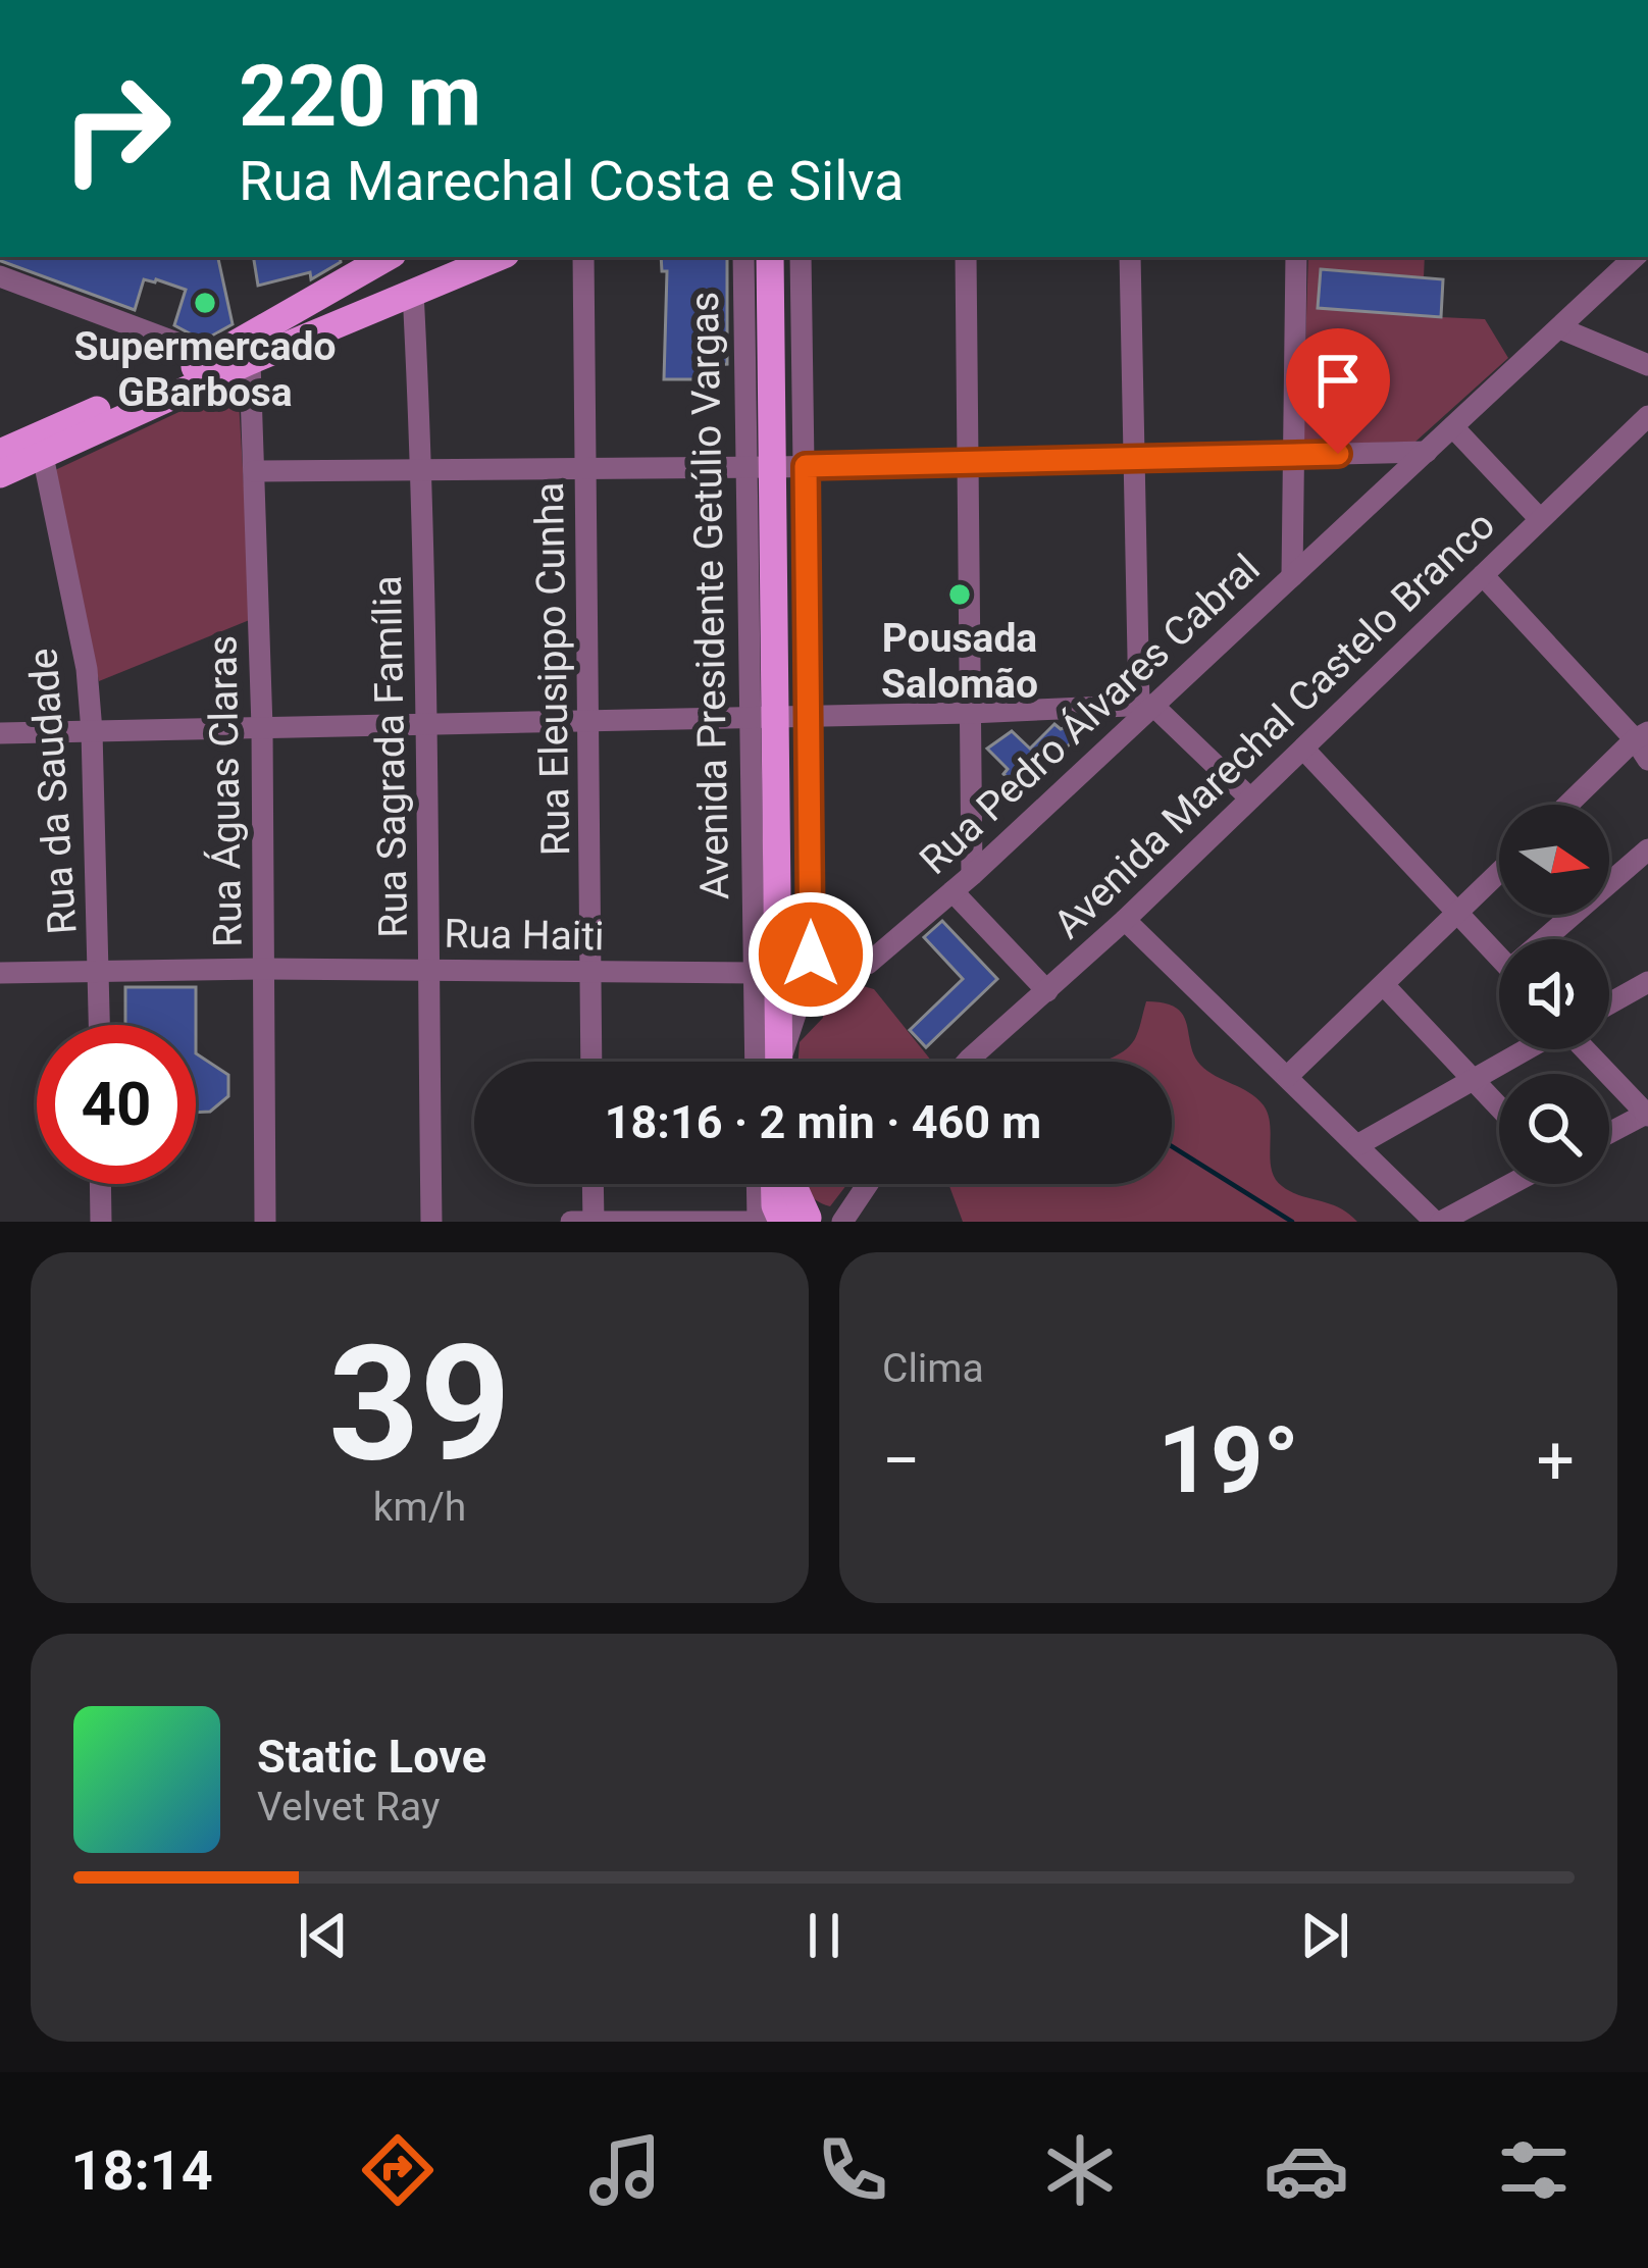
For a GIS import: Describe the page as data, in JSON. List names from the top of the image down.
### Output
{
  "streets": {
    "main road": ["Avenida Presidente Getúlio Vargas"],
    "street": [
      "Rua Eleusippo Cunha",
      "Rua Pedro Álvares Cabral",
      "Avenida Marechal Castelo Branco",
      "Rua Sagrada Família",
      "Rua da Saudade",
      "Rua Águas Claras",
      "Rua Haiti"
    ]
  },
  "crossings": [
    ["Avenida Presidente Getúlio Vargas", "Rua Pedro Álvares Cabral"],
    ["Avenida Presidente Getúlio Vargas", "Rua Haiti"],
    ["Rua Eleusippo Cunha", "Rua Haiti"],
    ["Rua Pedro Álvares Cabral", "Rua Haiti"],
    ["Rua Sagrada Família", "Rua Haiti"],
    ["Rua da Saudade", "Rua Haiti"],
    ["Rua Águas Claras", "Rua Haiti"]
  ],
  "places": ["Supermercado GBarbosa", "Pousada Salomão"],
  "north": "right",
  "page": {
    "turn": ["220 m", "Rua Marechal Costa e Silva"],
    "limit": "40",
    "trip": "18:16 · 2 min · 460 m",
    "tile": [
      ["39", "km/h"],
      "Clima"
    ],
    "heat": ["−", "19°", "+"],
    "song": ["Static Love", "Velvet Ray"],
    "tabs": "18:14"
  }
}
